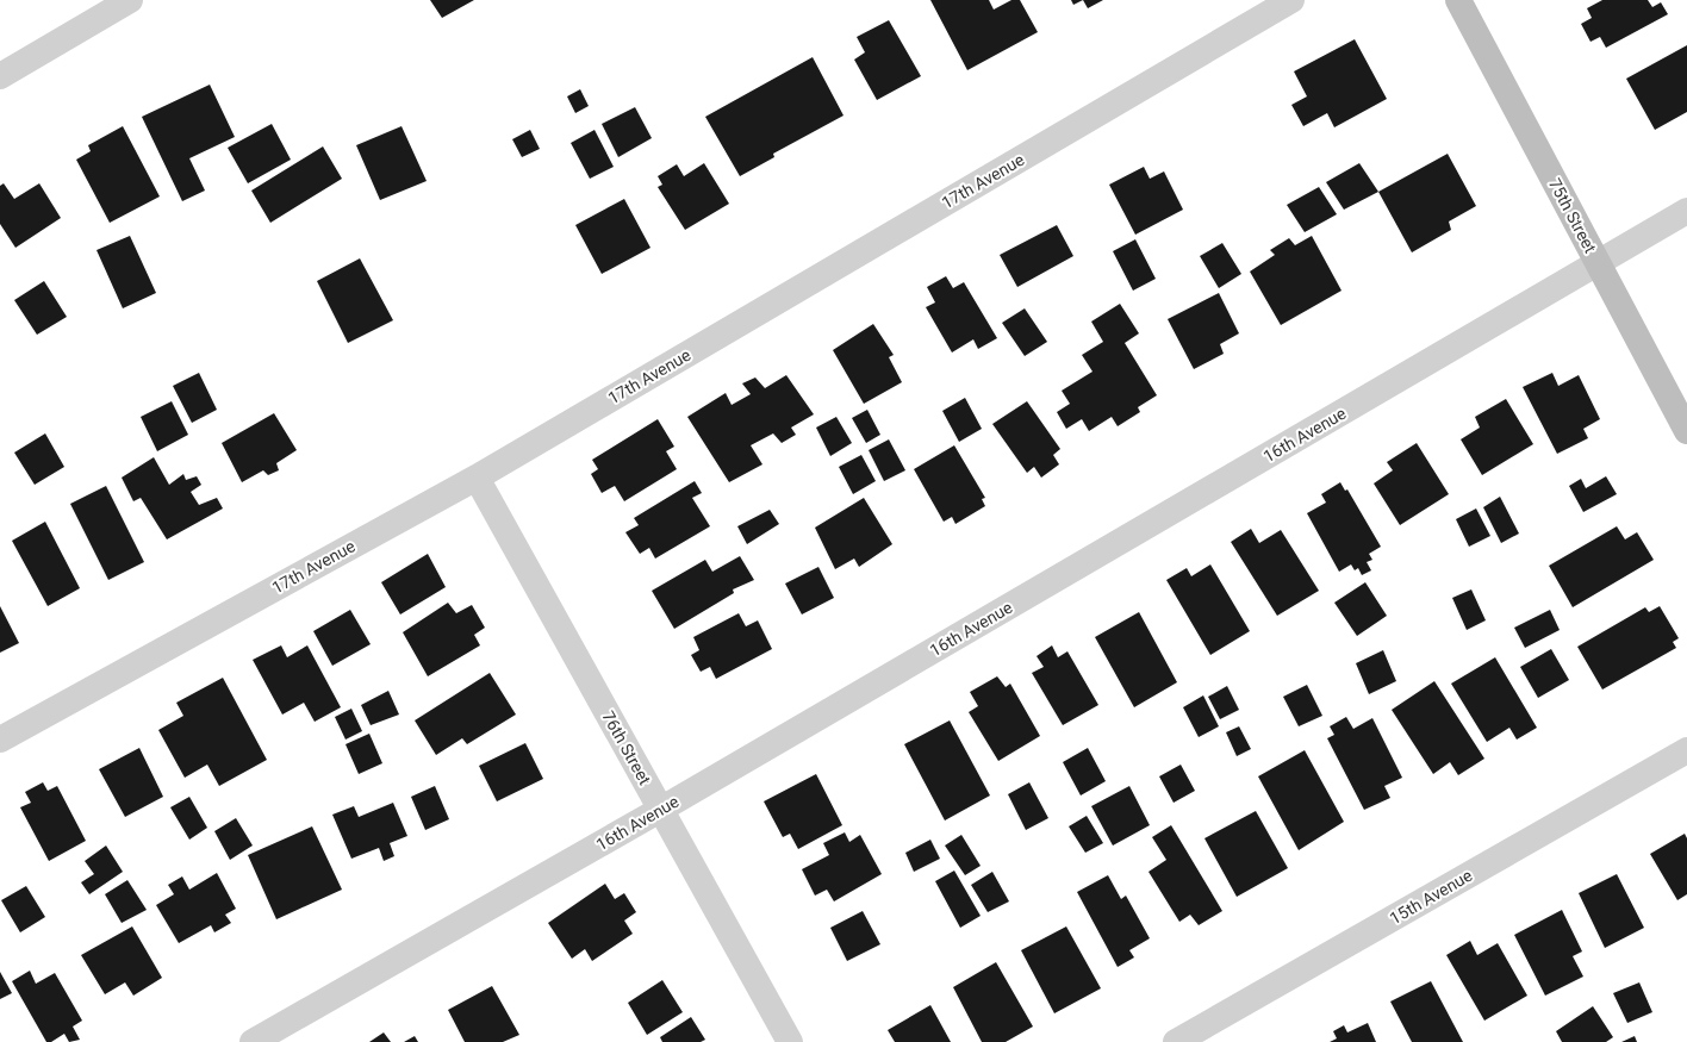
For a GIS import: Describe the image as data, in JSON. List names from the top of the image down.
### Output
{
  "streets": {
    "street": [
      "17th Avenue",
      "75th Street",
      "16th Avenue",
      "76th Street",
      "15th Avenue"
    ]
  },
  "crossings": [
    ["17th Avenue", "76th Street"],
    ["75th Street", "16th Avenue"],
    ["16th Avenue", "76th Street"]
  ]
}
